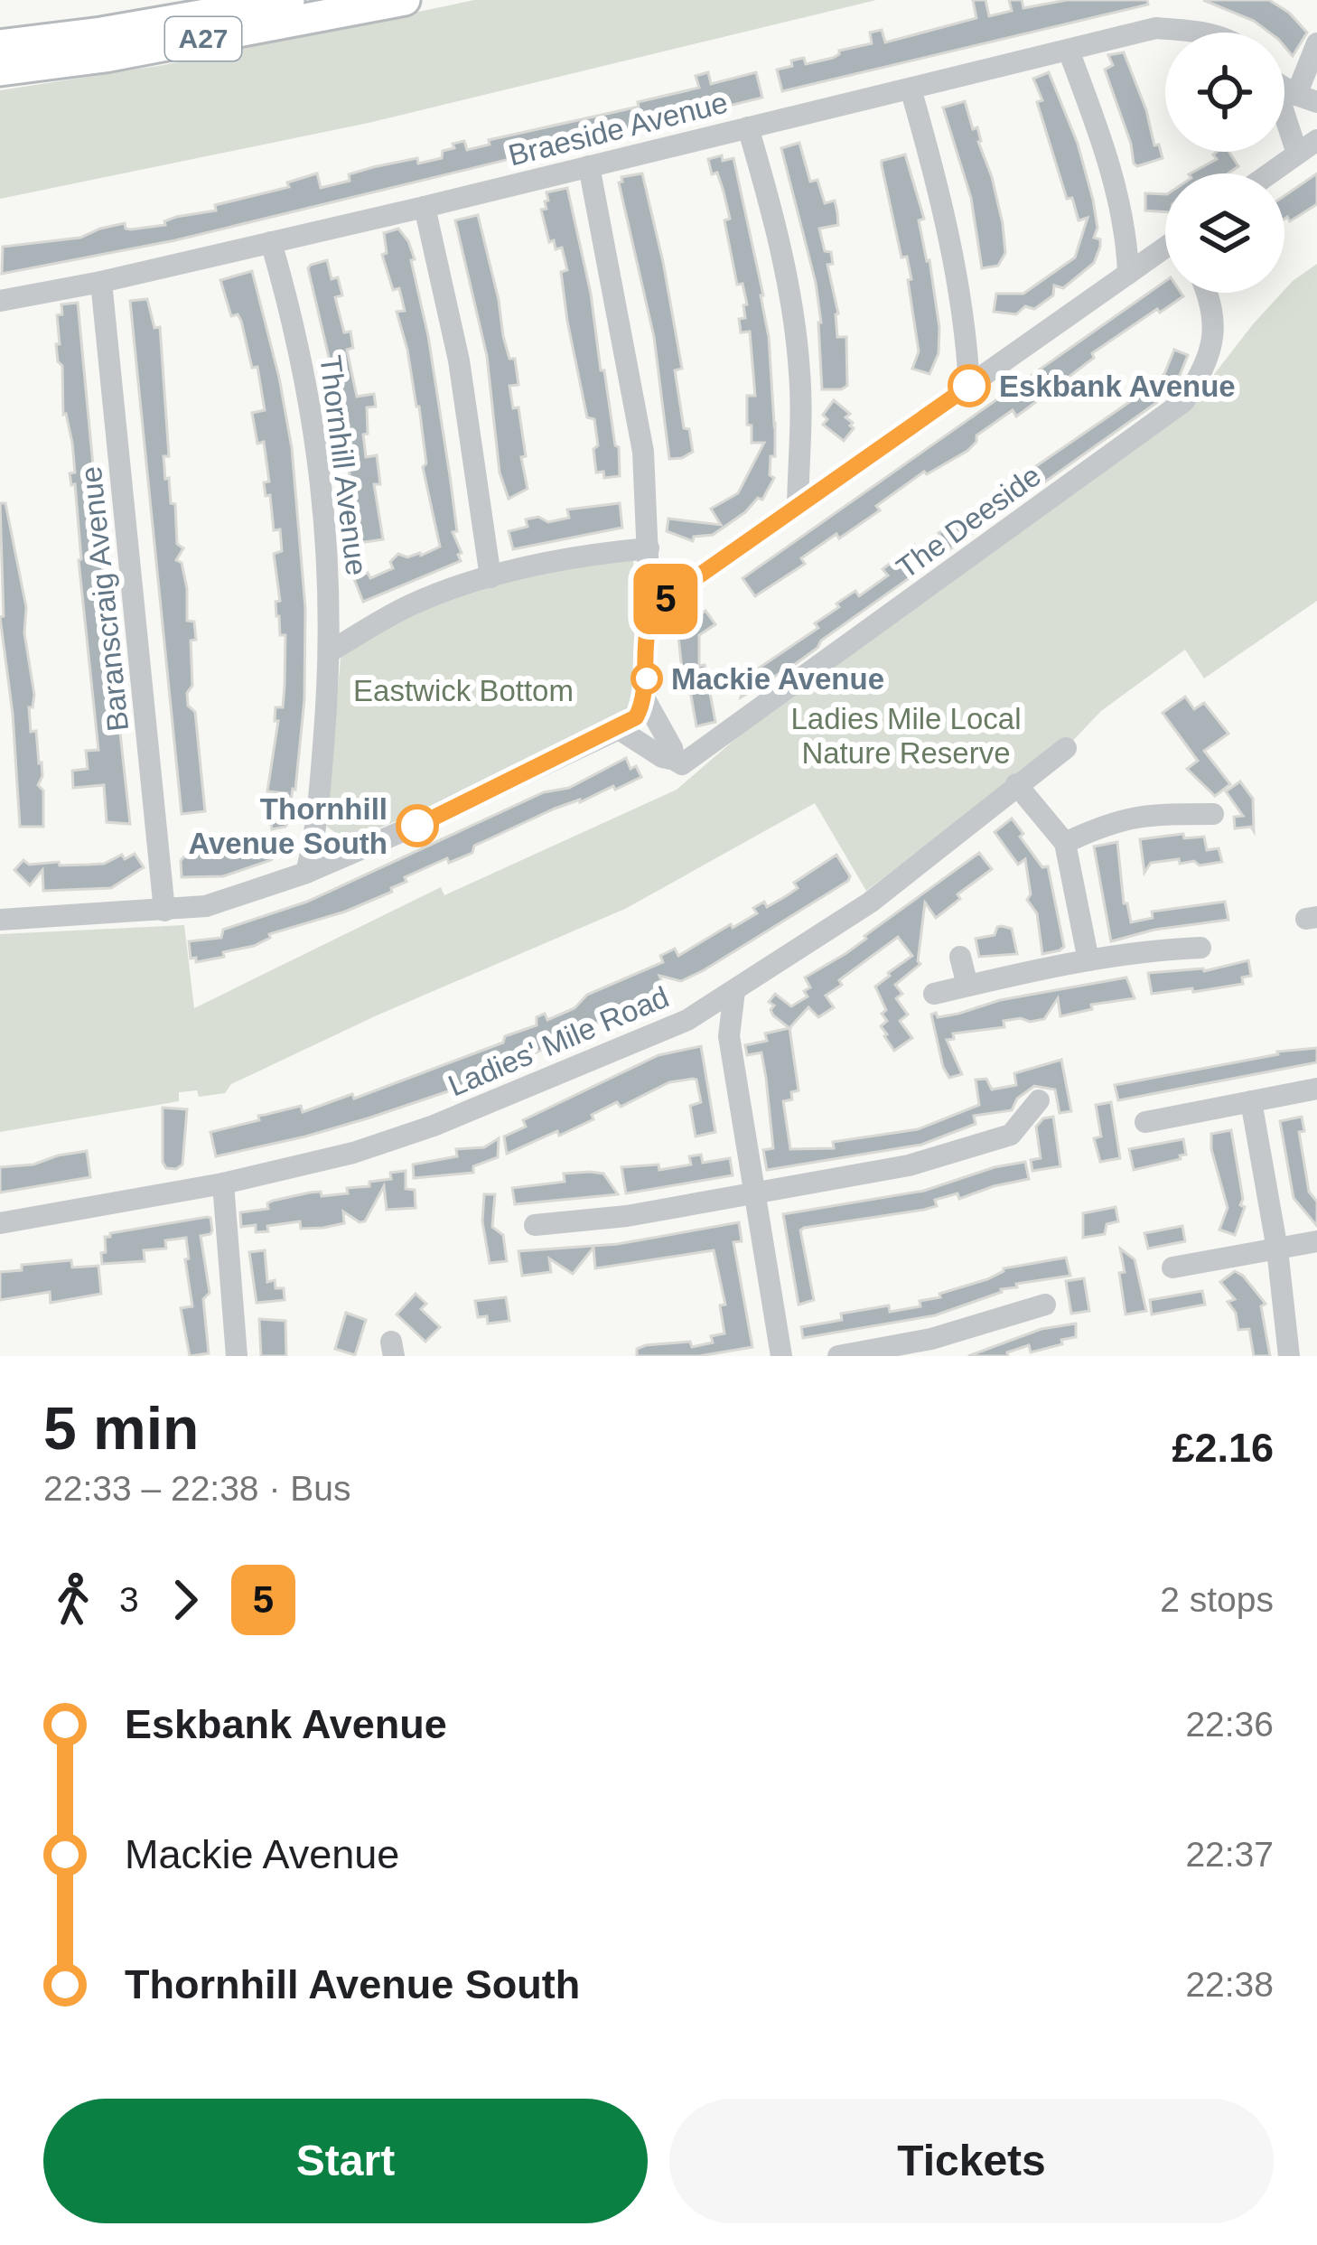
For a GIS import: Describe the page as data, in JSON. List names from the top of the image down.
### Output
{
  "streets": {
    "highway": ["A27"],
    "street": [
      "Braeside Avenue",
      "Thornhill Avenue",
      "The Deeside",
      "Baranscraig Avenue",
      "Ladies' Mile Road"
    ]
  },
  "crossings": [
    ["Braeside Avenue", "Thornhill Avenue"],
    ["Braeside Avenue", "Baranscraig Avenue"]
  ],
  "parks": ["Eastwick Bottom", "Ladies Mile Local Nature Reserve"],
  "places": ["Eskbank Avenue", "Mackie Avenue", "Thornhill Avenue South"],
  "lines": ["bus line 5"],
  "page": {
    "on_map": "5",
    "heading": ["5 min", "22:33 – 22:38 · Bus", "£2.16"],
    "legs": ["3", "5", "2 stops"],
    "list": [
      {
        "name": "Eskbank Avenue",
        "value": "22:36"
      },
      {
        "name": "Mackie Avenue",
        "value": "22:37"
      },
      {
        "name": "Thornhill Avenue South",
        "value": "22:38"
      }
    ],
    "buttons": ["Start", "Tickets"]
  }
}
